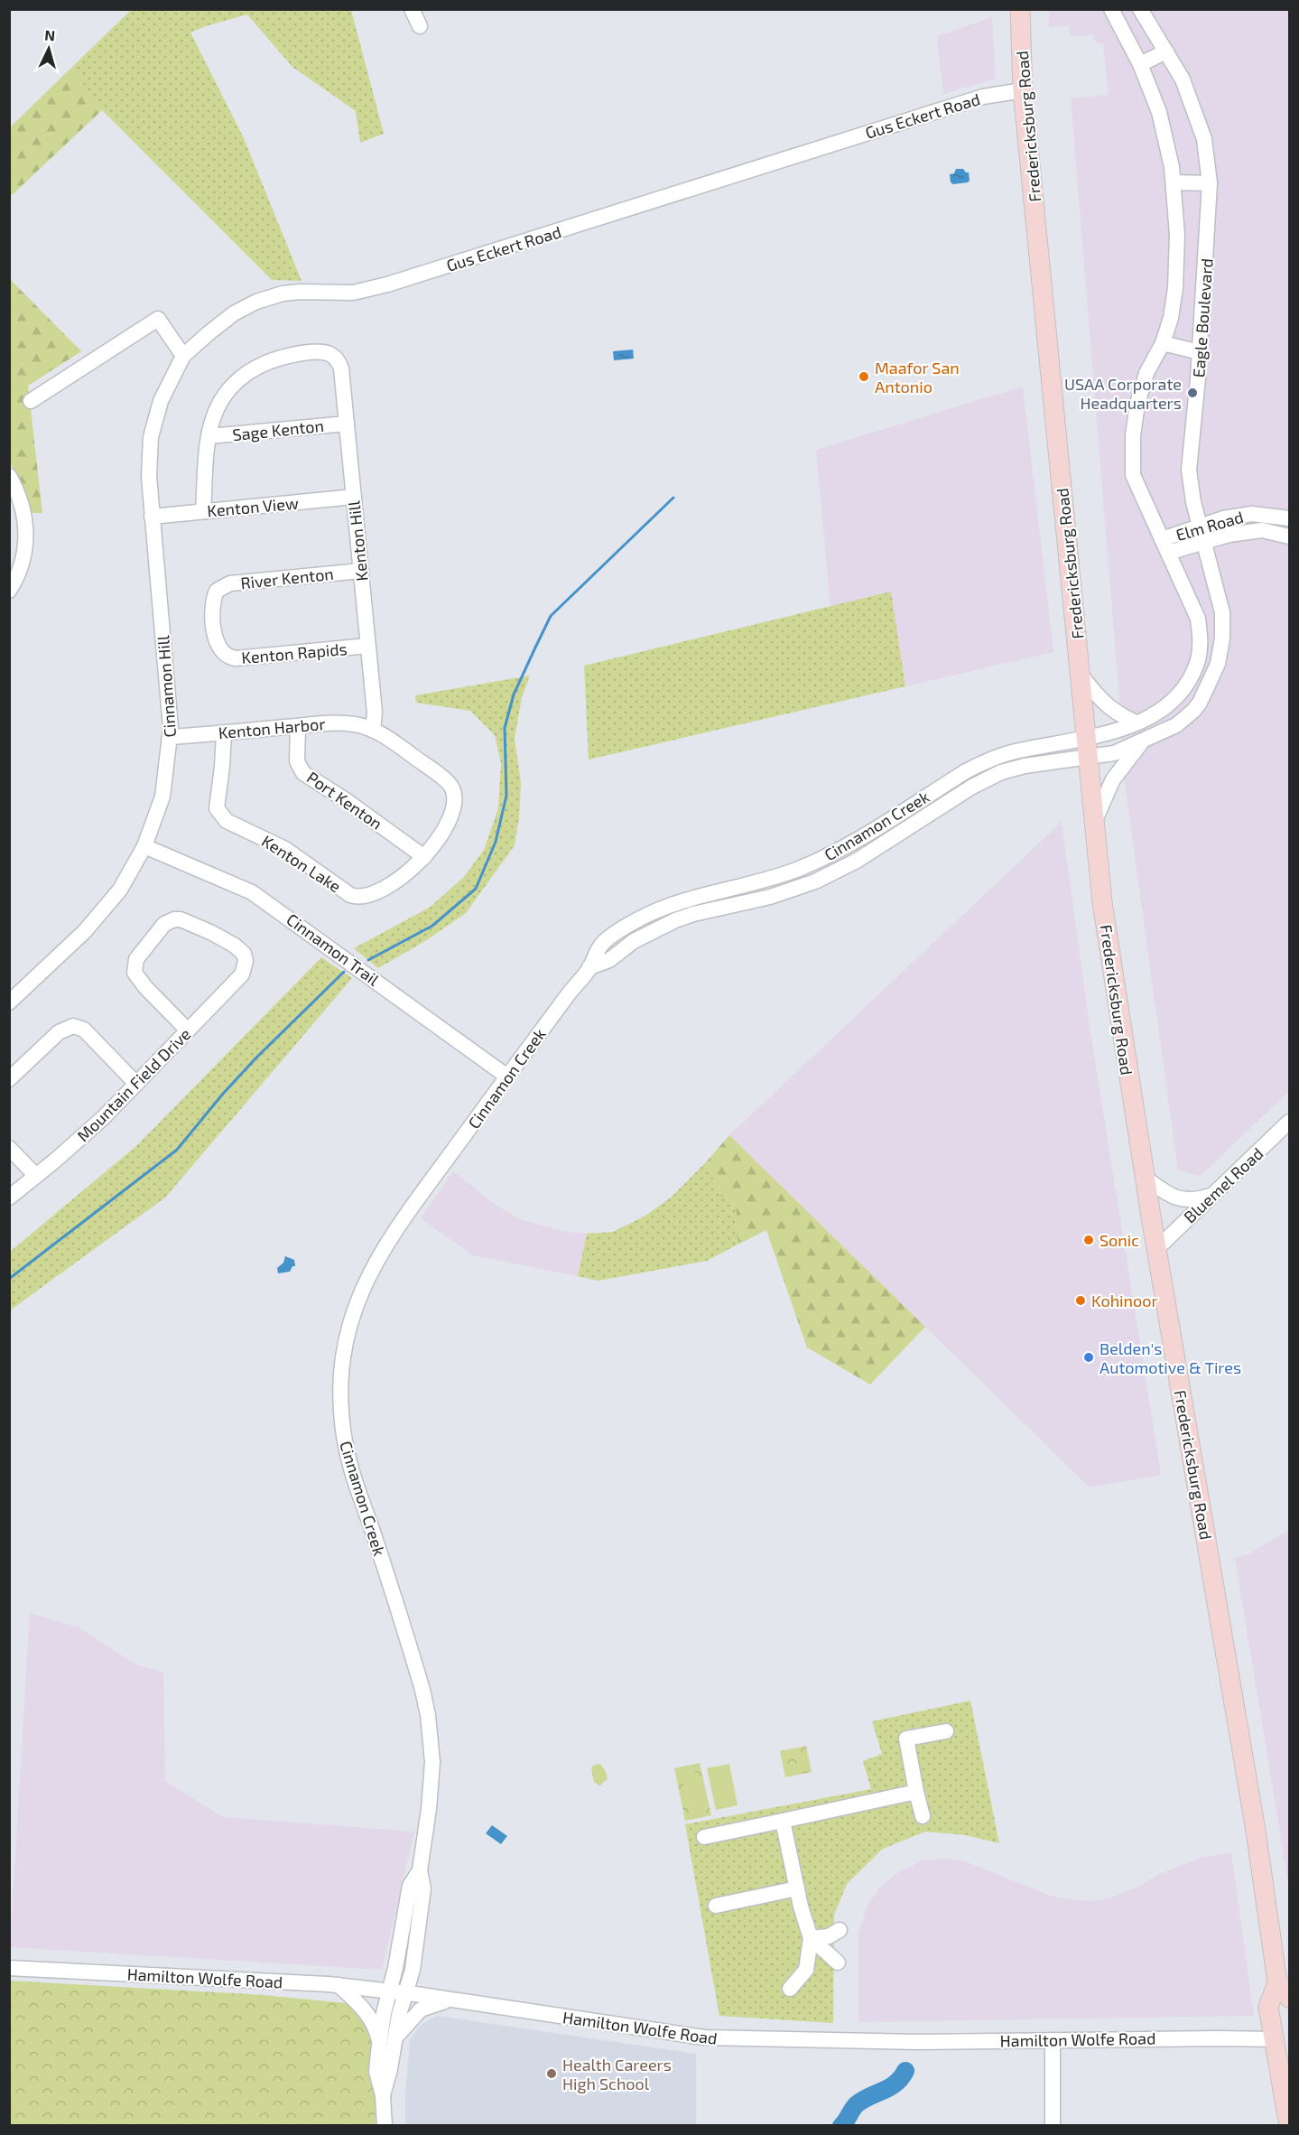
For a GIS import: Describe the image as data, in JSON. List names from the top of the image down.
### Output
{
  "streets": {
    "main road": ["Fredericksburg Road"],
    "street": [
      "Gus Eckert Road",
      "Eagle Boulevard",
      "Sage Kenton",
      "Kenton View",
      "Elm Road",
      "Kenton Hill",
      "River Kenton",
      "Kenton Rapids",
      "Cinnamon Hill",
      "Kenton Harbor",
      "Port Kenton",
      "Cinnamon Creek",
      "Kenton Lake",
      "Cinnamon Trail",
      "Mountain Field Drive",
      "Bluemel Road",
      "Hamilton Wolfe Road"
    ]
  },
  "crossings": [
    ["Gus Eckert Road", "Fredericksburg Road"],
    ["Gus Eckert Road", "Cinnamon Hill"],
    ["Fredericksburg Road", "Eagle Boulevard"],
    ["Fredericksburg Road", "Cinnamon Creek"],
    ["Fredericksburg Road", "Bluemel Road"],
    ["Fredericksburg Road", "Hamilton Wolfe Road"],
    ["Eagle Boulevard", "Elm Road"],
    ["Eagle Boulevard", "Cinnamon Creek"],
    ["Sage Kenton", "Kenton Hill"],
    ["Kenton View", "Kenton Hill"],
    ["Kenton View", "Cinnamon Hill"],
    ["Kenton Hill", "River Kenton"],
    ["Kenton Hill", "Kenton Rapids"],
    ["Kenton Hill", "Kenton Harbor"],
    ["River Kenton", "Kenton Rapids"],
    ["Cinnamon Hill", "Kenton Harbor"],
    ["Cinnamon Hill", "Cinnamon Trail"],
    ["Kenton Harbor", "Port Kenton"],
    ["Kenton Harbor", "Kenton Lake"],
    ["Port Kenton", "Kenton Lake"],
    ["Cinnamon Creek", "Cinnamon Trail"],
    ["Cinnamon Creek", "Hamilton Wolfe Road"]
  ],
  "places": [
    "Maafor San Antonio",
    "USAA Corporate Headquarters",
    "Sonic",
    "Kohinoor",
    "Belden's Automotive & Tires",
    "Health Careers High School"
  ],
  "north": "top"
}
